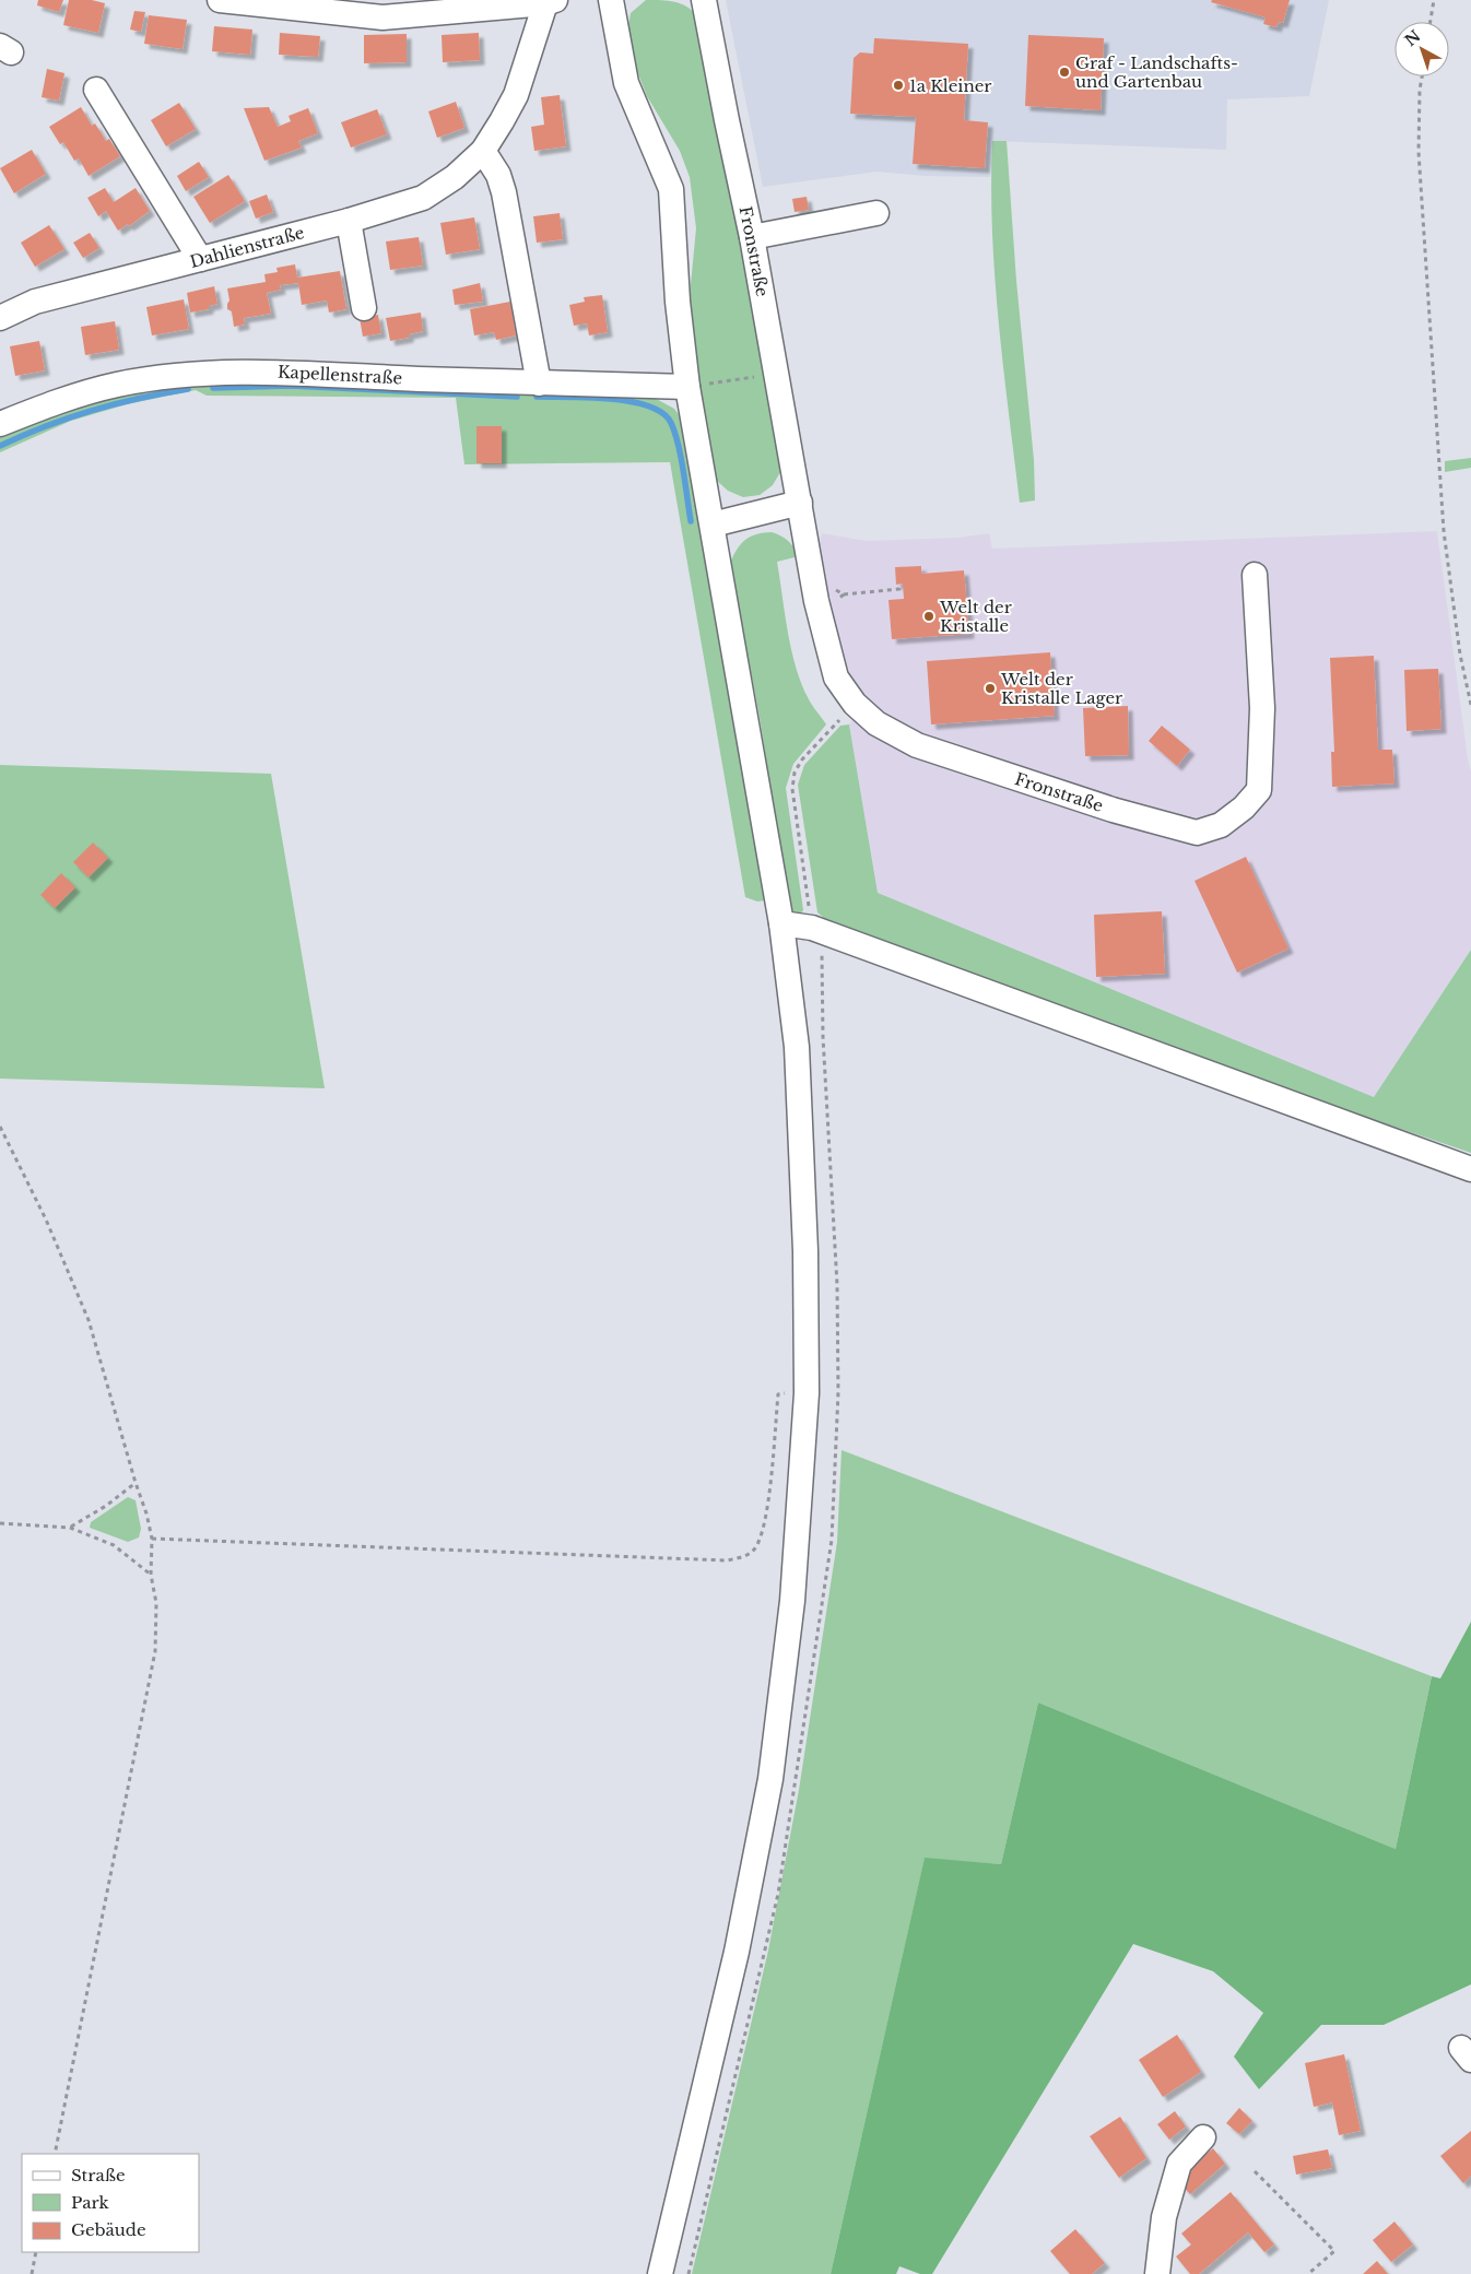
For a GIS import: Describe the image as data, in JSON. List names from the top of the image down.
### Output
{
  "streets": {
    "street": ["Dahlienstraße", "Fronstraße", "Kapellenstraße"]
  },
  "places": [
    "Graf - Landschafts- und Gartenbau",
    "1a Kleiner",
    "Welt der Kristalle",
    "Welt der Kristalle Lager"
  ],
  "legend": ["Straße", "Park", "Gebäude"],
  "north": "top left"
}
